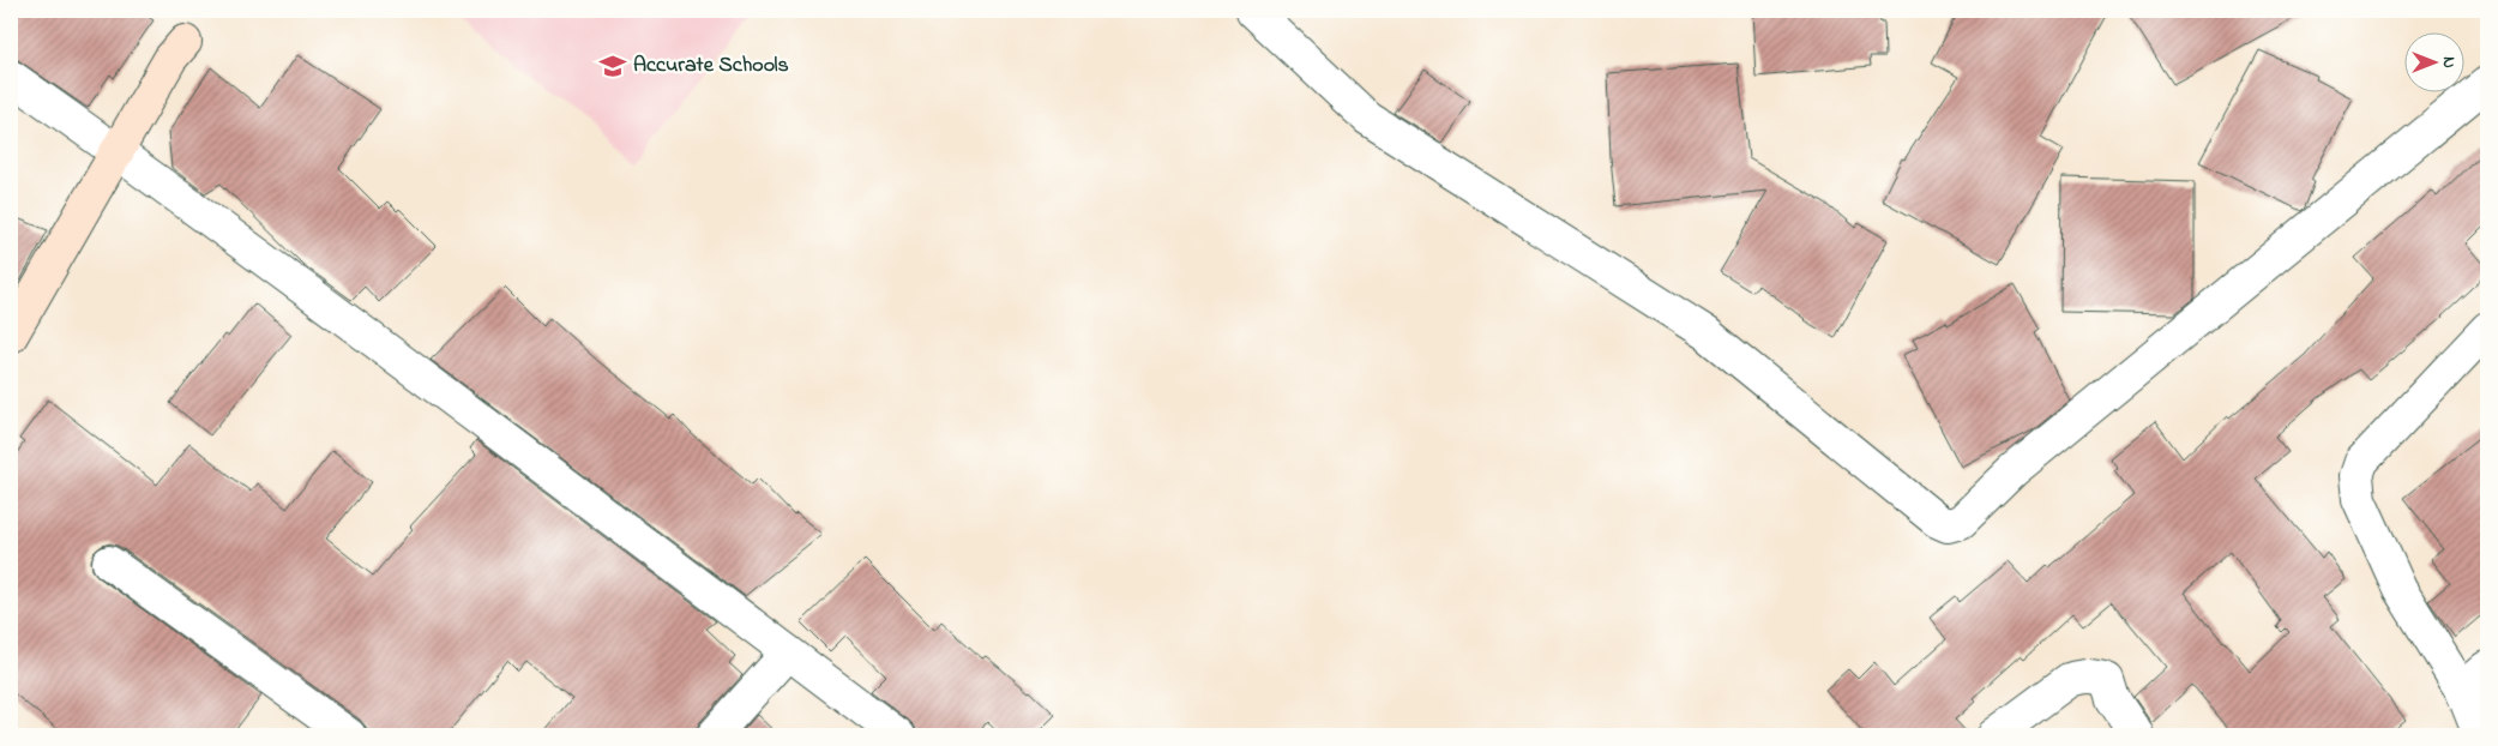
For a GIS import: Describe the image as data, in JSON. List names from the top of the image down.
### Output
{
  "places": {
    "school or university": ["Accurate Schools"]
  },
  "north": "right"
}
